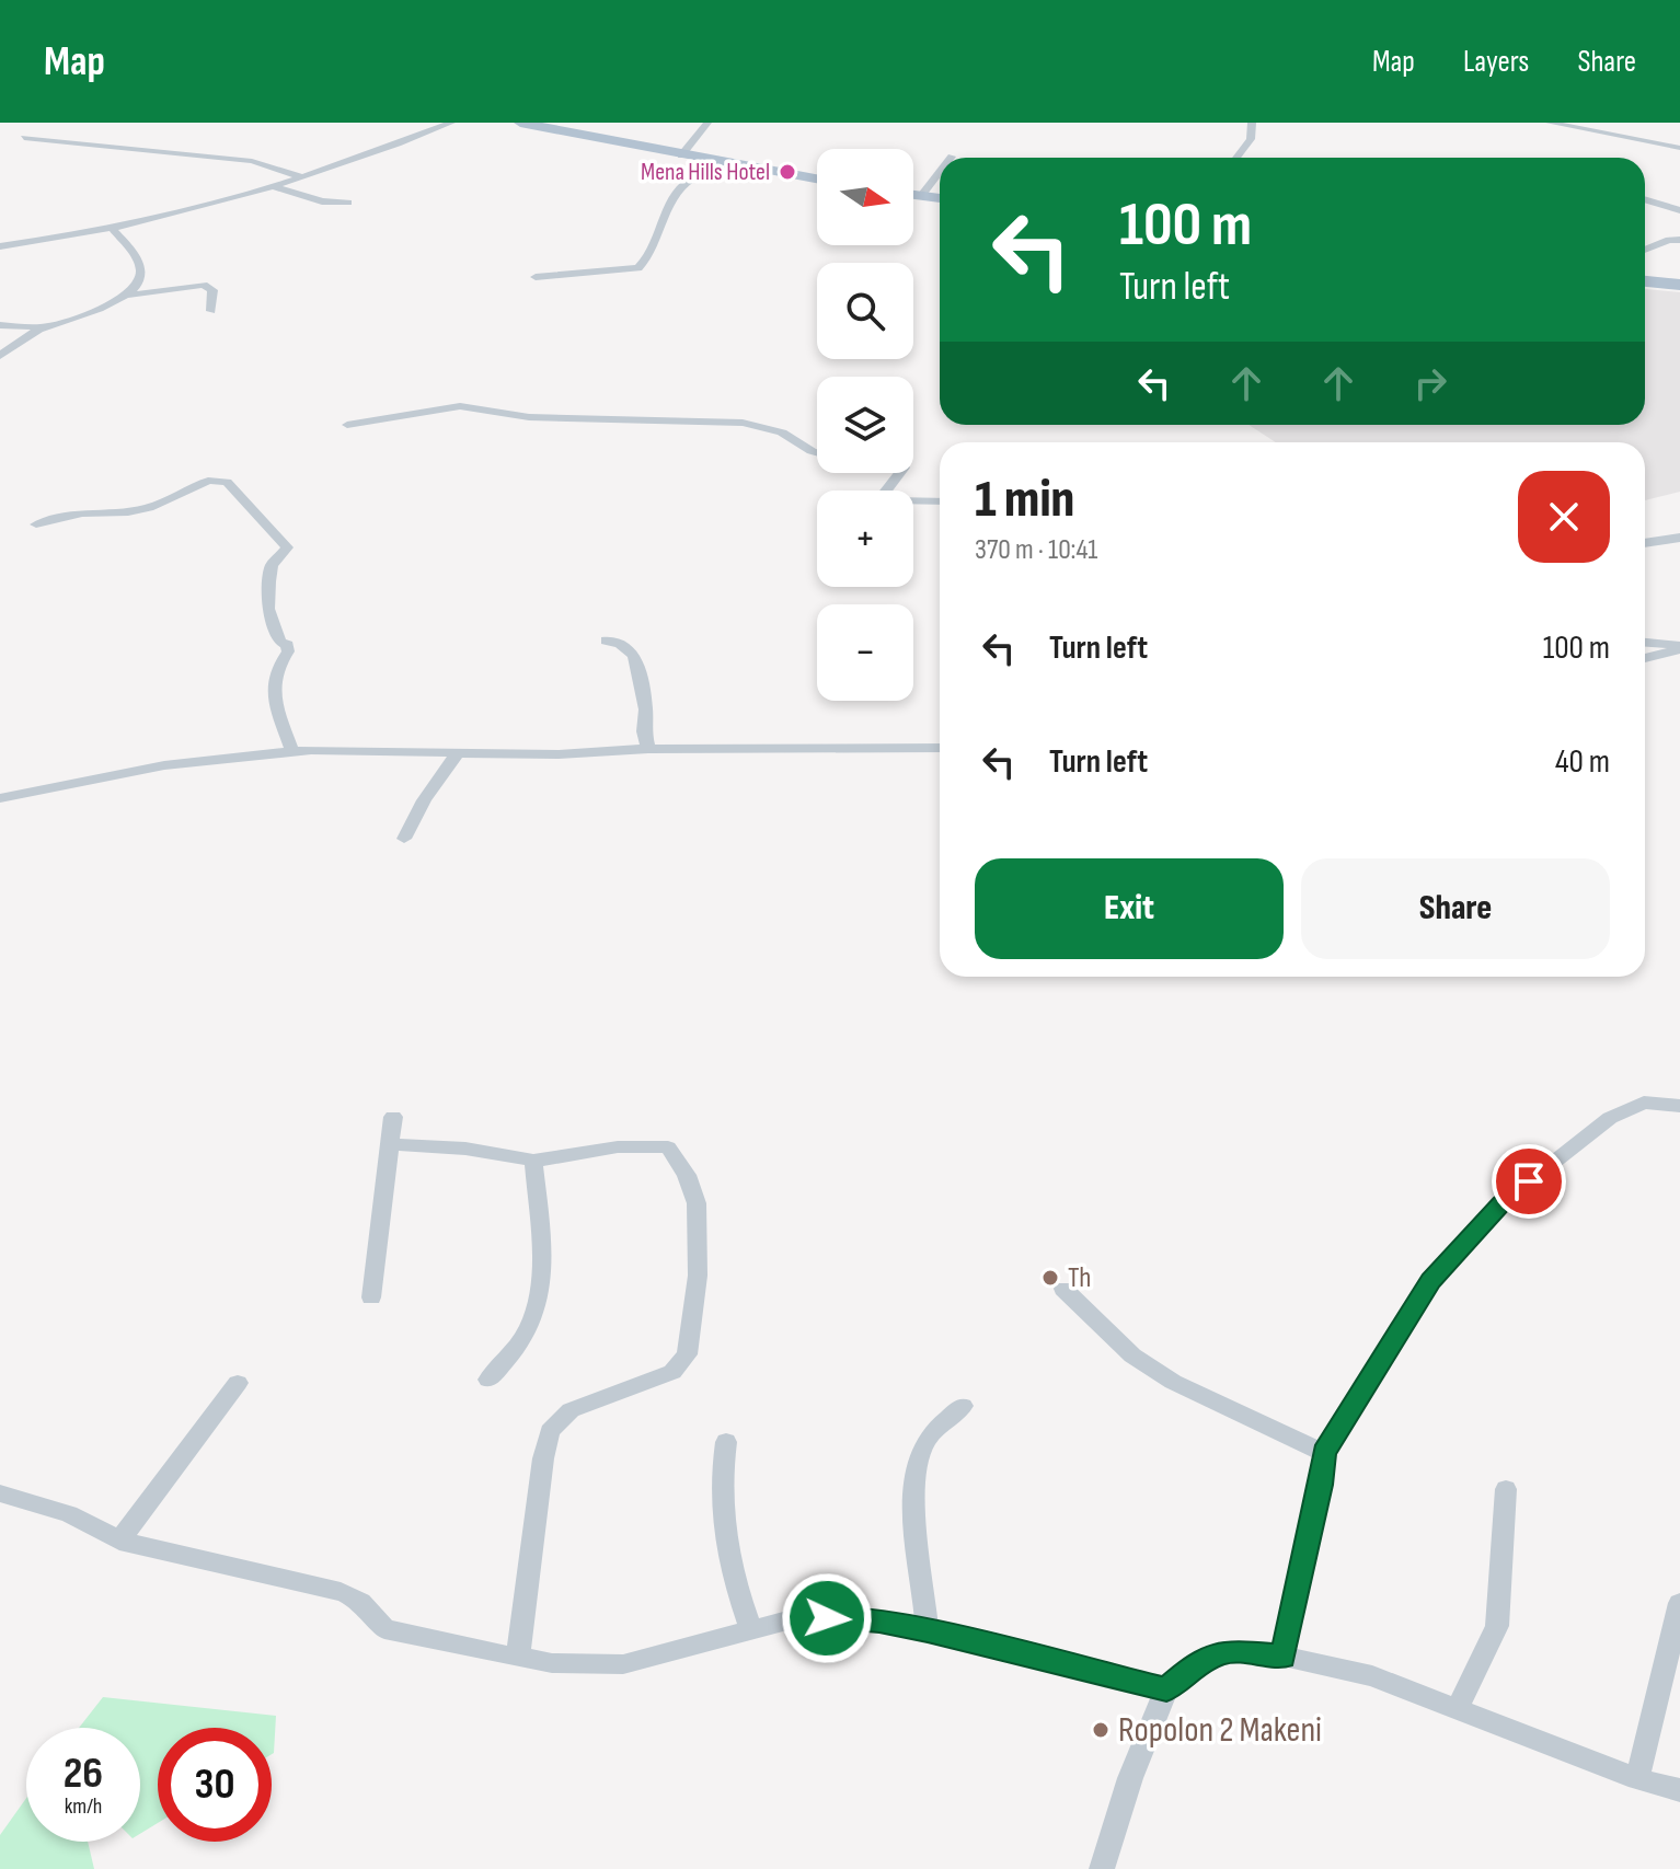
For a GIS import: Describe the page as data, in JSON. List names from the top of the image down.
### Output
{
  "places": ["Mena Hills Hotel", "Th", "Ropolon 2 Makeni"],
  "north": "right",
  "page": {
    "header": "Map",
    "nav": ["Map", "Layers", "Share"],
    "map_buttons": ["+", "−"],
    "turn": ["100 m", "Turn left"],
    "heading": ["1 min", "370 m · 10:41"],
    "list": [
      {
        "name": "Turn left",
        "value": "100 m"
      },
      {
        "name": "Turn left",
        "value": "40 m"
      }
    ],
    "buttons": ["Exit", "Share"],
    "speed": "26 km/h",
    "limit": "30"
  }
}
